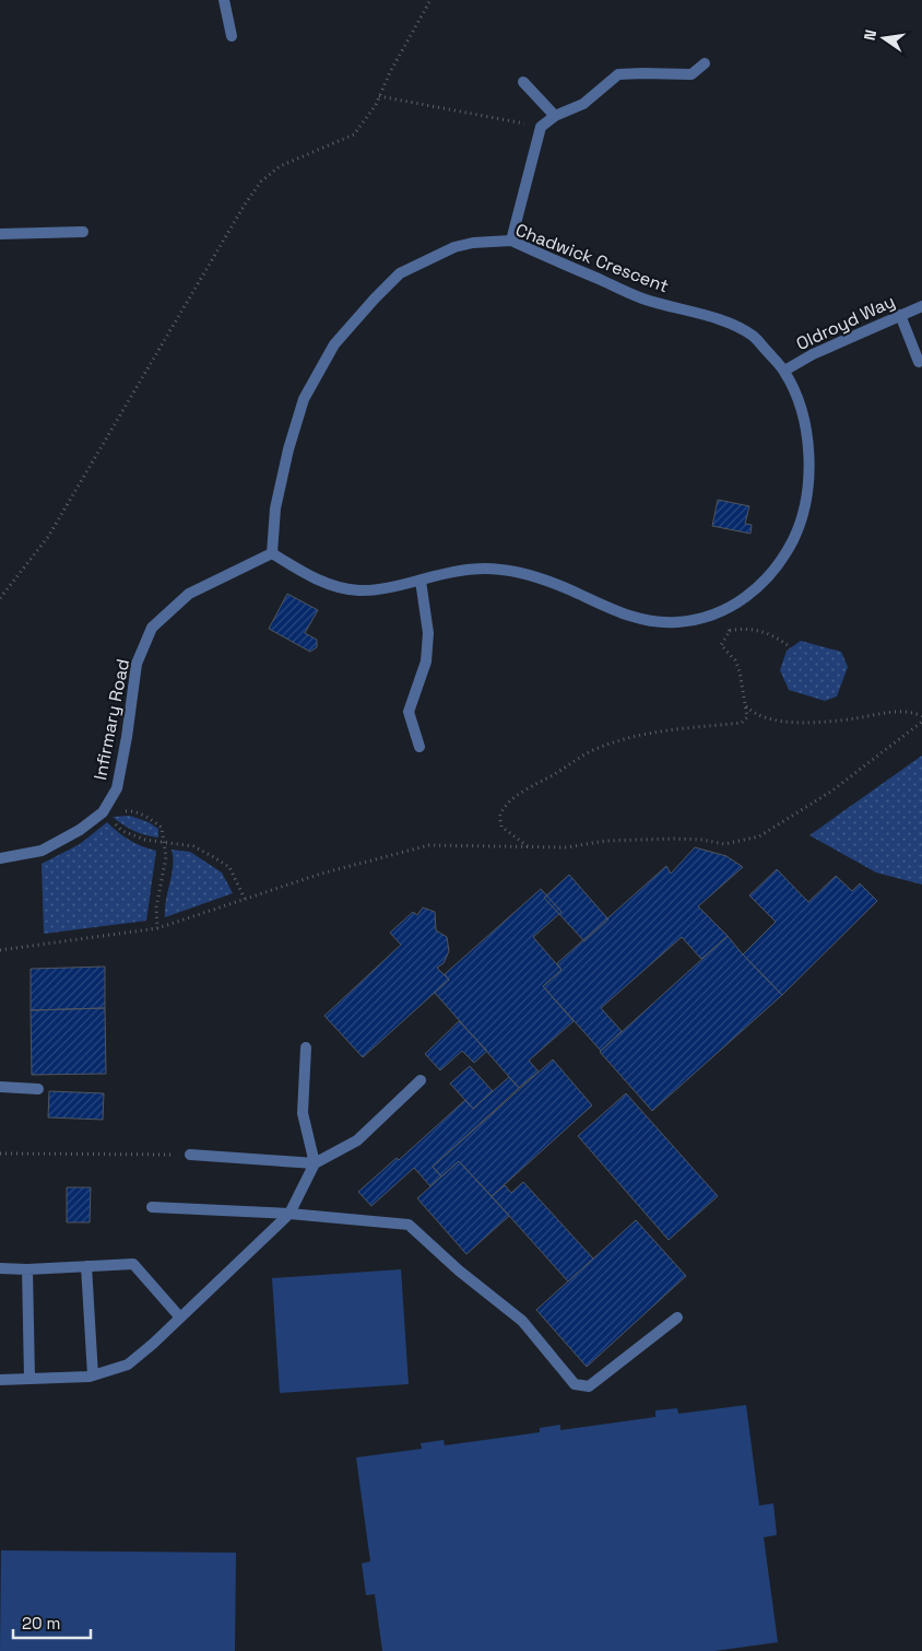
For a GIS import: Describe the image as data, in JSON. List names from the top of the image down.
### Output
{
  "streets": {
    "street": ["Chadwick Crescent", "Oldroyd Way", "Infirmary Road"]
  },
  "crossings": [
    ["Chadwick Crescent", "Oldroyd Way"],
    ["Chadwick Crescent", "Infirmary Road"]
  ],
  "scale_bar": "20 m",
  "north": "left"
}
